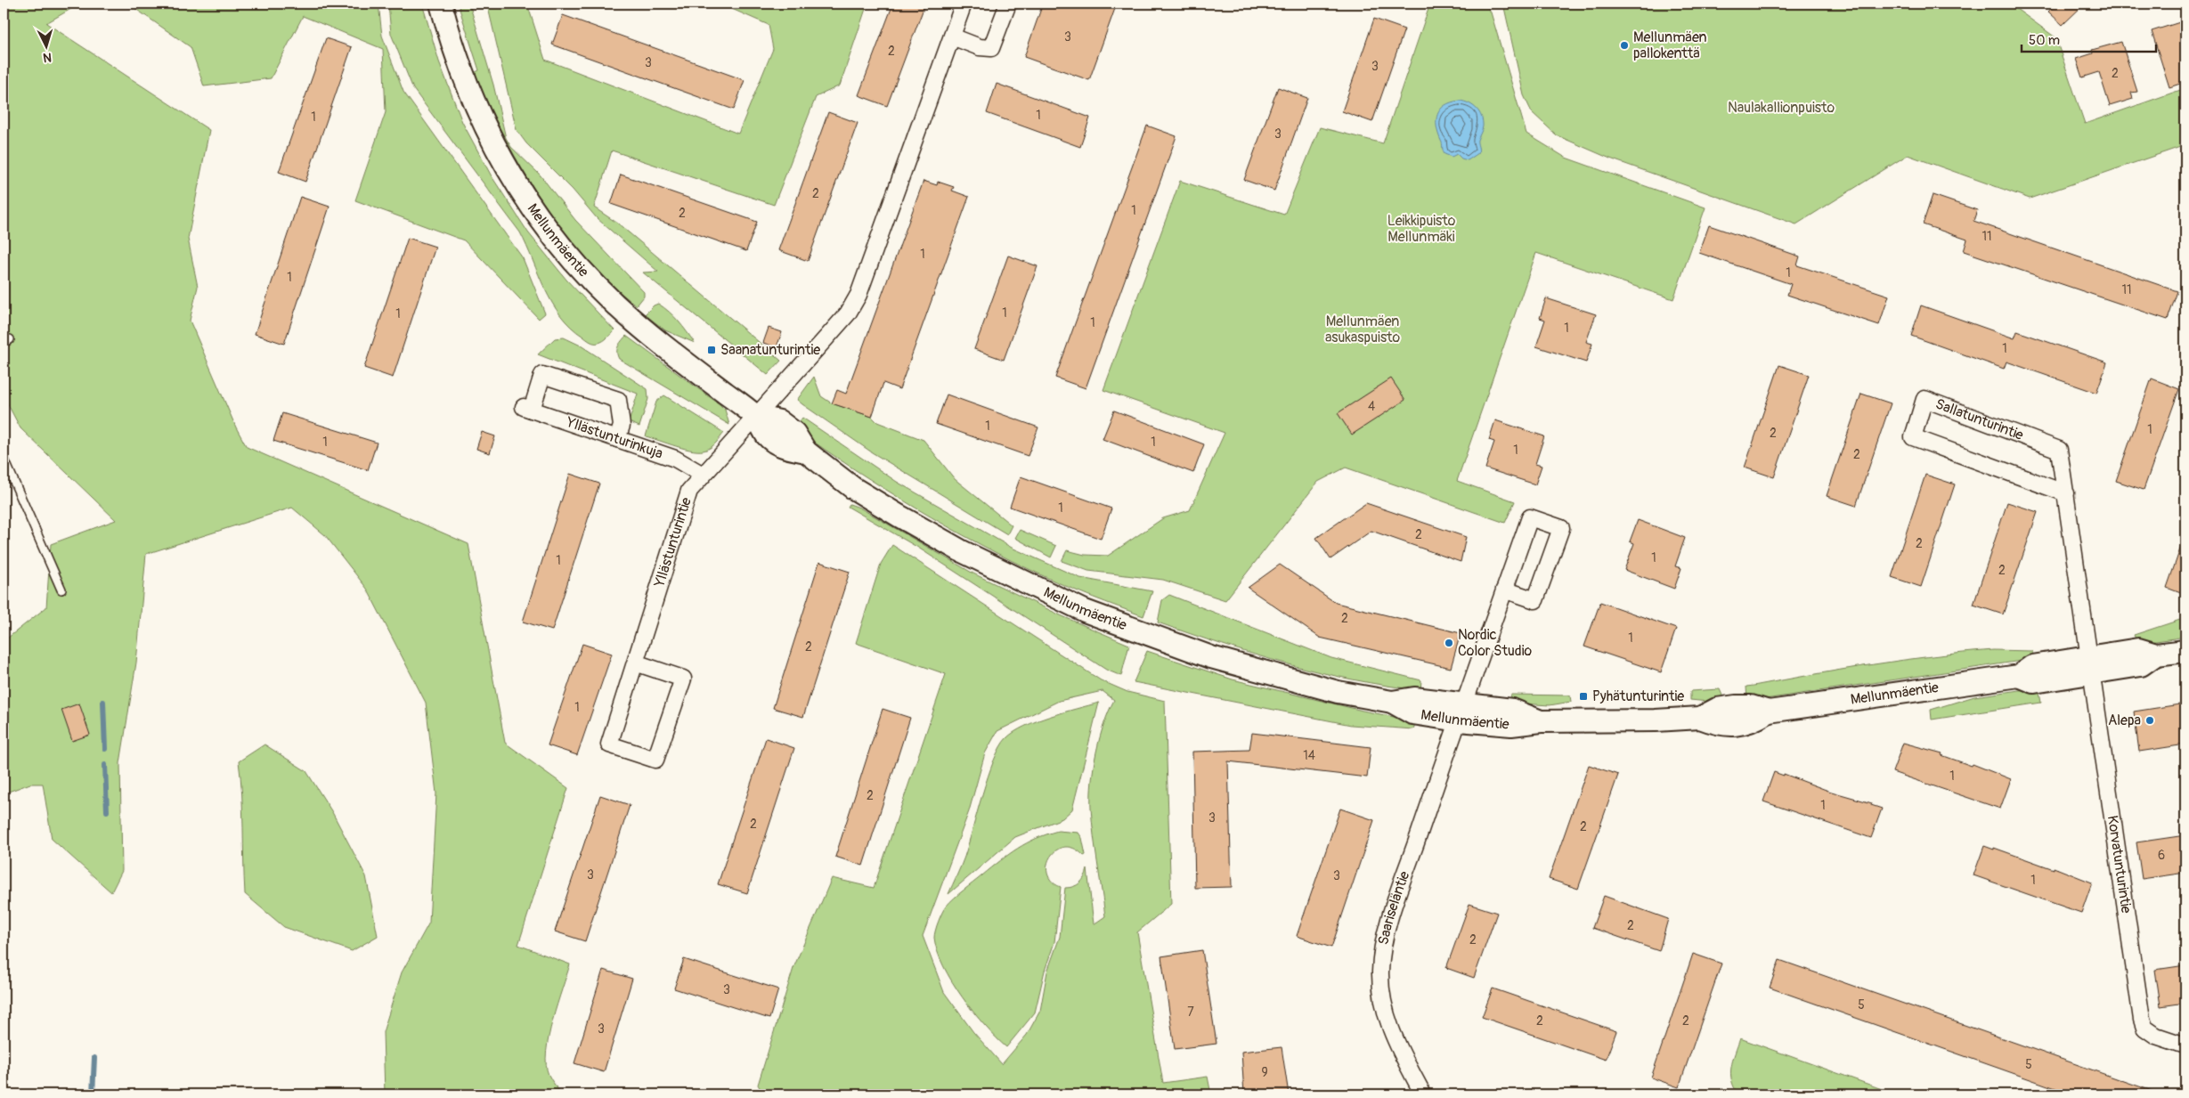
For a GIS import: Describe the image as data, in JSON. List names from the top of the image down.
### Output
{
  "streets": {
    "main road": ["Mellunmäentie"],
    "street": [
      "Sallatunturintie",
      "Yllästunturinkuja",
      "Yllästunturintie",
      "Korvatunturintie",
      "Saariseläntie"
    ]
  },
  "crossings": [
    ["Mellunmäentie", "Sallatunturintie"],
    ["Mellunmäentie", "Yllästunturintie"],
    ["Mellunmäentie", "Korvatunturintie"],
    ["Mellunmäentie", "Saariseläntie"],
    ["Sallatunturintie", "Korvatunturintie"],
    ["Yllästunturinkuja", "Yllästunturintie"]
  ],
  "parks": ["Naulakallionpuisto", "Leikkipuisto Mellunmäki", "Mellunmäen asukaspuisto"],
  "places": {
    "other": ["Mellunmäen pallokenttä", "Nordic Color Studio", "Alepa"],
    "transit": ["Saanatunturintie", "Pyhätunturintie"]
  },
  "house_numbers": [
    "3",
    "2",
    "3",
    "3",
    "2",
    "1",
    "1",
    "3",
    "2",
    "1",
    "2",
    "11",
    "1",
    "1",
    "1",
    "11",
    "1",
    "1",
    "1",
    "1",
    "1",
    "4",
    "1",
    "1",
    "2",
    "1",
    "1",
    "1",
    "2",
    "1",
    "2",
    "2",
    "1",
    "1",
    "2",
    "2",
    "1",
    "2",
    "1",
    "14",
    "1",
    "2",
    "1",
    "3",
    "2",
    "2",
    "6",
    "3",
    "3",
    "1",
    "2",
    "2",
    "3",
    "5",
    "7",
    "2",
    "2",
    "3",
    "5",
    "9"
  ],
  "scale_bar": "50 m",
  "north": "bottom"
}
